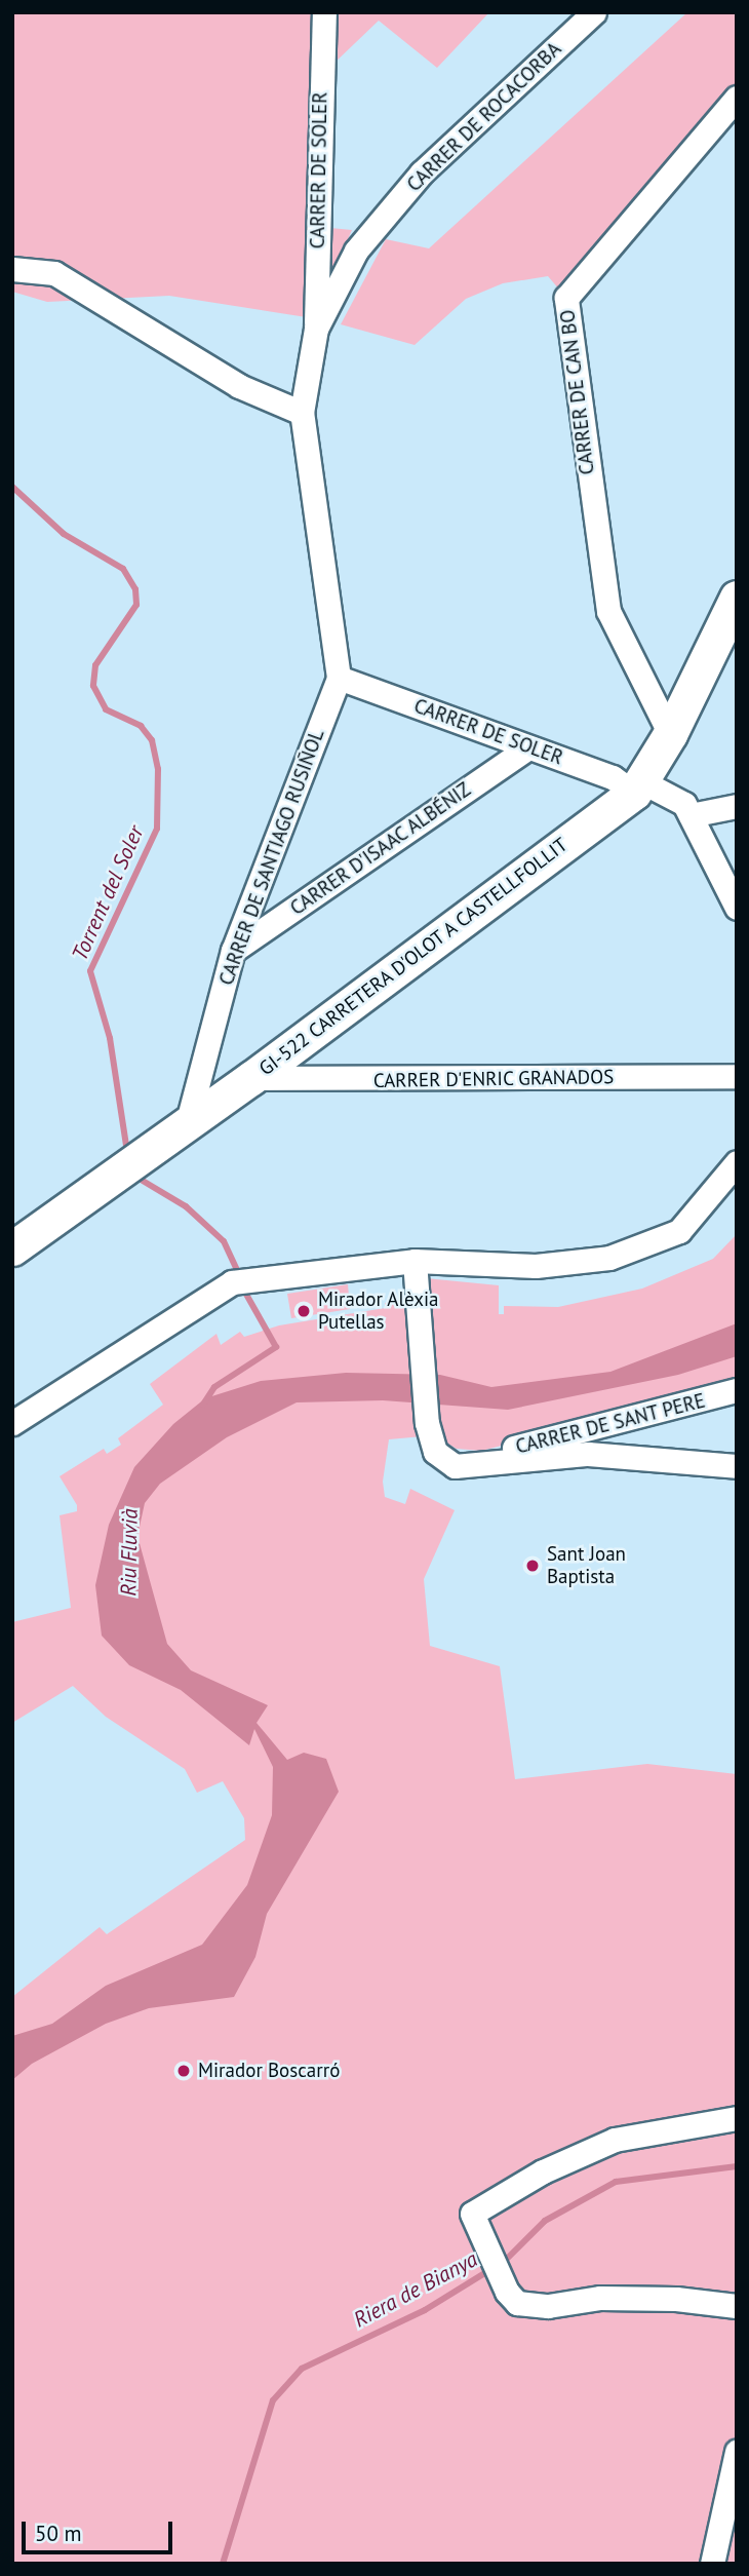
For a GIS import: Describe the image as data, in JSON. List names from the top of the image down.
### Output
{
  "streets": {
    "street": [
      "CARRER DE ROCACORBA",
      "CARRER DE SOLER",
      "CARRER DE CAN BO",
      "CARRER D'ISAAC ALBÉNIZ",
      "CARRER DE SANTIAGO RUSIÑOL",
      "GI-522 CARRETERA D'OLOT A CASTELLFOLLIT",
      "CARRER D'ENRIC GRANADOS",
      "CARRER DE SANT PERE"
    ]
  },
  "crossings": [
    ["CARRER DE ROCACORBA", "CARRER DE SOLER"],
    ["CARRER DE ROCACORBA", "CARRER DE SANTIAGO RUSIÑOL"],
    ["CARRER DE SOLER", "CARRER D'ISAAC ALBÉNIZ"],
    ["CARRER DE SOLER", "CARRER DE SANTIAGO RUSIÑOL"],
    ["CARRER DE SOLER", "GI-522 CARRETERA D'OLOT A CASTELLFOLLIT"],
    ["CARRER DE CAN BO", "GI-522 CARRETERA D'OLOT A CASTELLFOLLIT"],
    ["CARRER D'ISAAC ALBÉNIZ", "CARRER DE SANTIAGO RUSIÑOL"],
    ["CARRER DE SANTIAGO RUSIÑOL", "GI-522 CARRETERA D'OLOT A CASTELLFOLLIT"],
    ["GI-522 CARRETERA D'OLOT A CASTELLFOLLIT", "CARRER D'ENRIC GRANADOS"]
  ],
  "water": ["Torrent del Soler", "Riu Fluvià", "Riera de Bianya"],
  "places": ["Mirador Alèxia Putellas", "Sant Joan Baptista", "Mirador Boscarró"],
  "scale_bar": "50 m"
}
